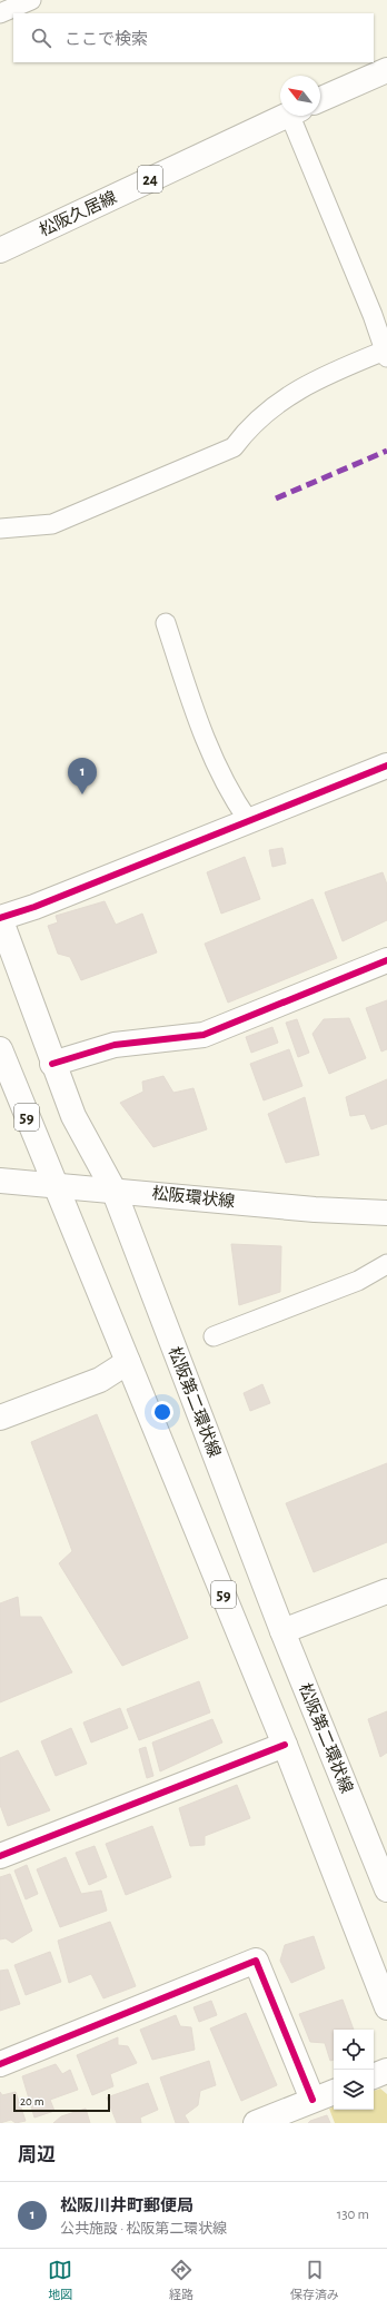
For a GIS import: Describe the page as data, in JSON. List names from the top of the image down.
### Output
{
  "streets": {
    "main road": [
      "24",
      "松阪久居線",
      "59",
      "松阪環状線",
      "松阪第二環状線"
    ]
  },
  "crossings": [
    ["59", "松阪環状線"],
    ["松阪環状線", "松阪第二環状線"]
  ],
  "scale_bar": "20 m",
  "north": "top left",
  "page": {
    "search": "ここで検索",
    "pins": "1",
    "scale": "20 m",
    "heading": "周辺",
    "list": [
      {
        "mark": "1",
        "name": "松阪川井町郵便局",
        "note": "公共施設 · 松阪第二環状線",
        "value": "130 m"
      }
    ],
    "nav": ["地図", "経路", "保存済み"]
  }
}
